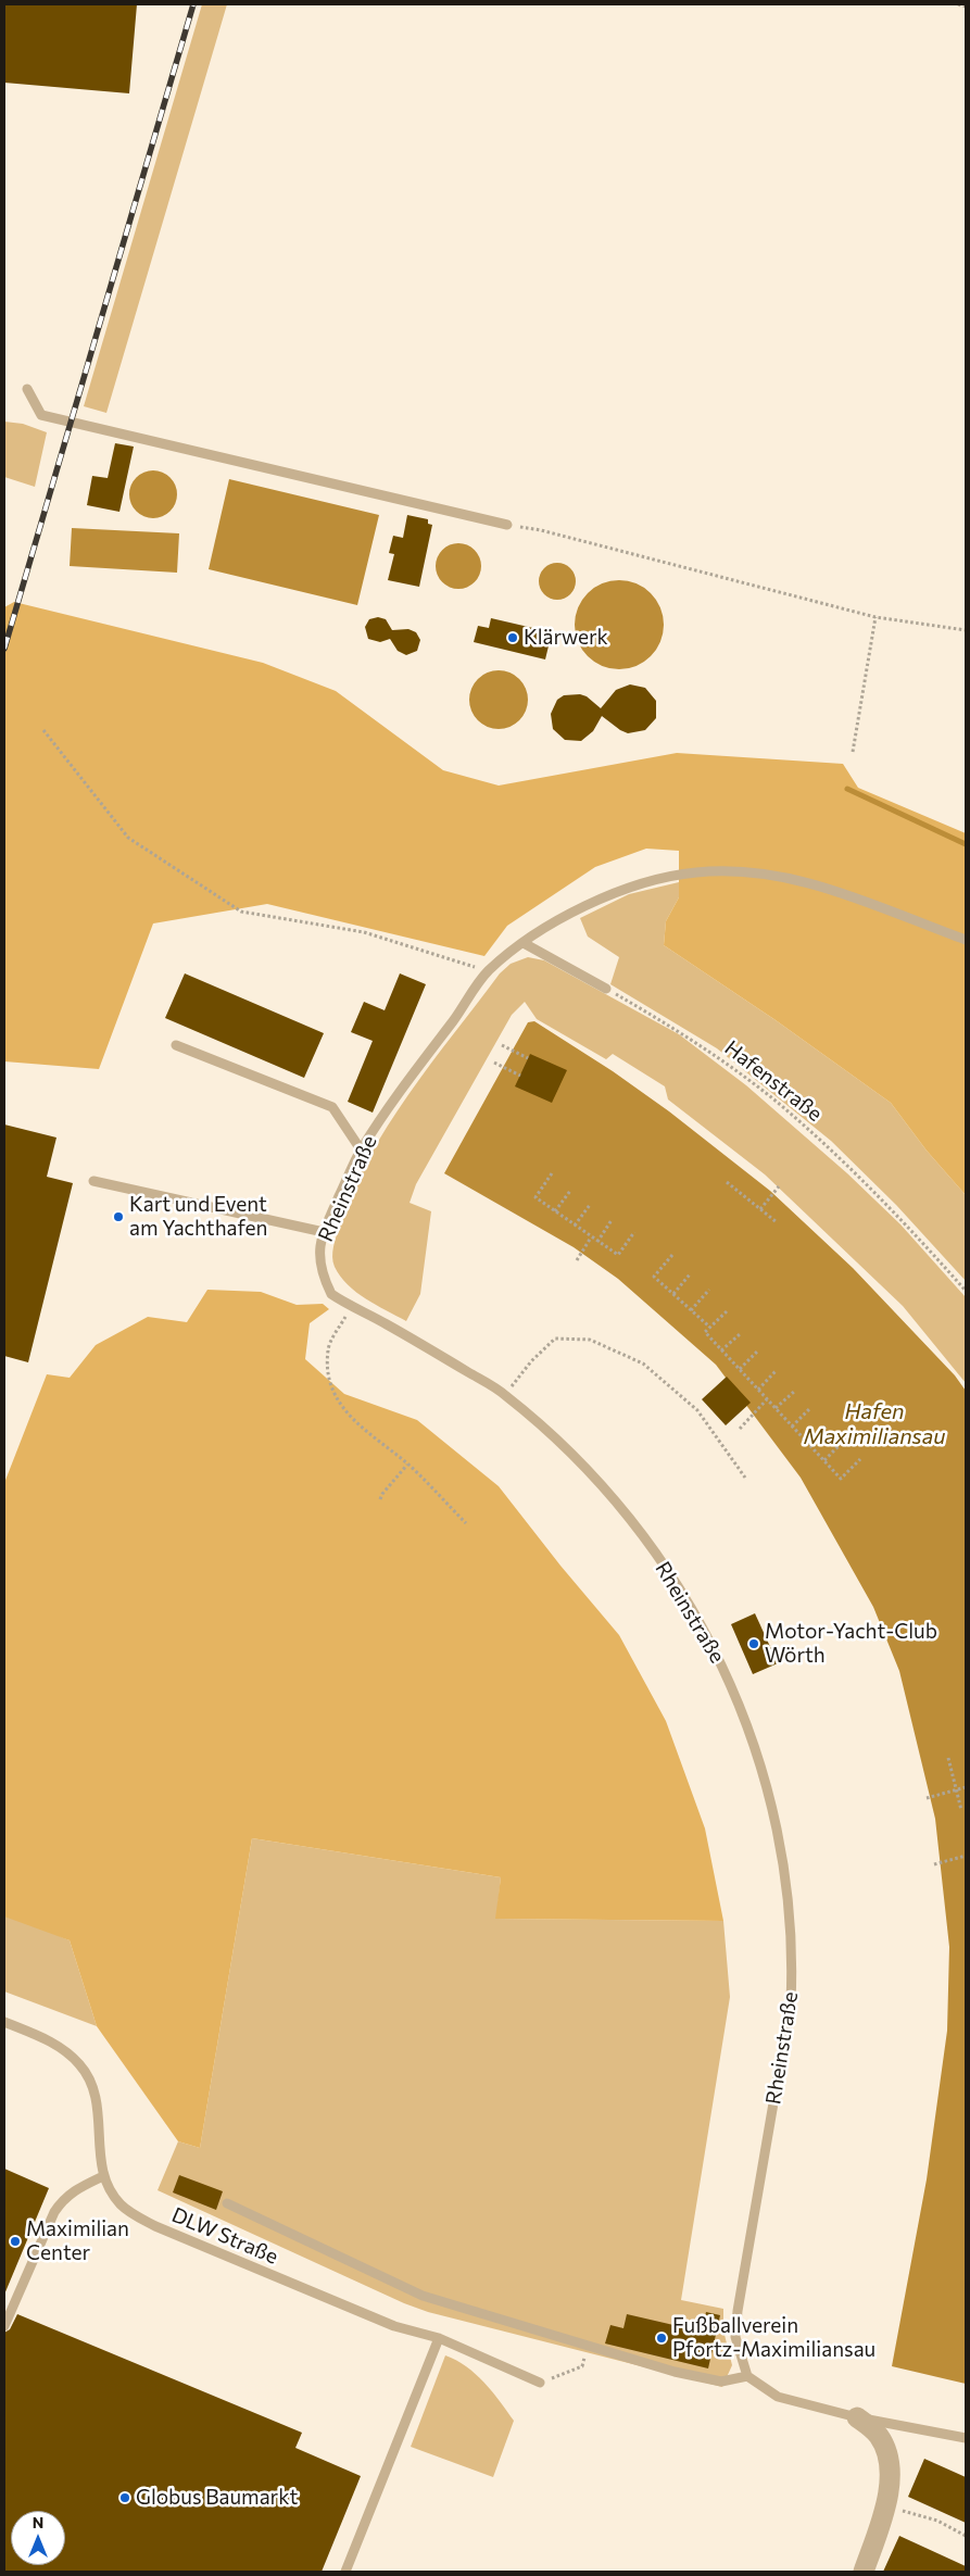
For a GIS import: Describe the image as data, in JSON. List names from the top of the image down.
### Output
{
  "streets": {
    "lane": ["Rheinstraße", "DLW Straße"],
    "path": ["Hafenstraße"]
  },
  "water": ["Hafen Maximiliansau"],
  "places": [
    "Klärwerk",
    "Kart und Event am Yachthafen",
    "Motor-Yacht-Club Wörth",
    "Maximilian Center",
    "Fußballverein Pfortz-Maximiliansau",
    "Globus Baumarkt"
  ],
  "north": "top"
}
